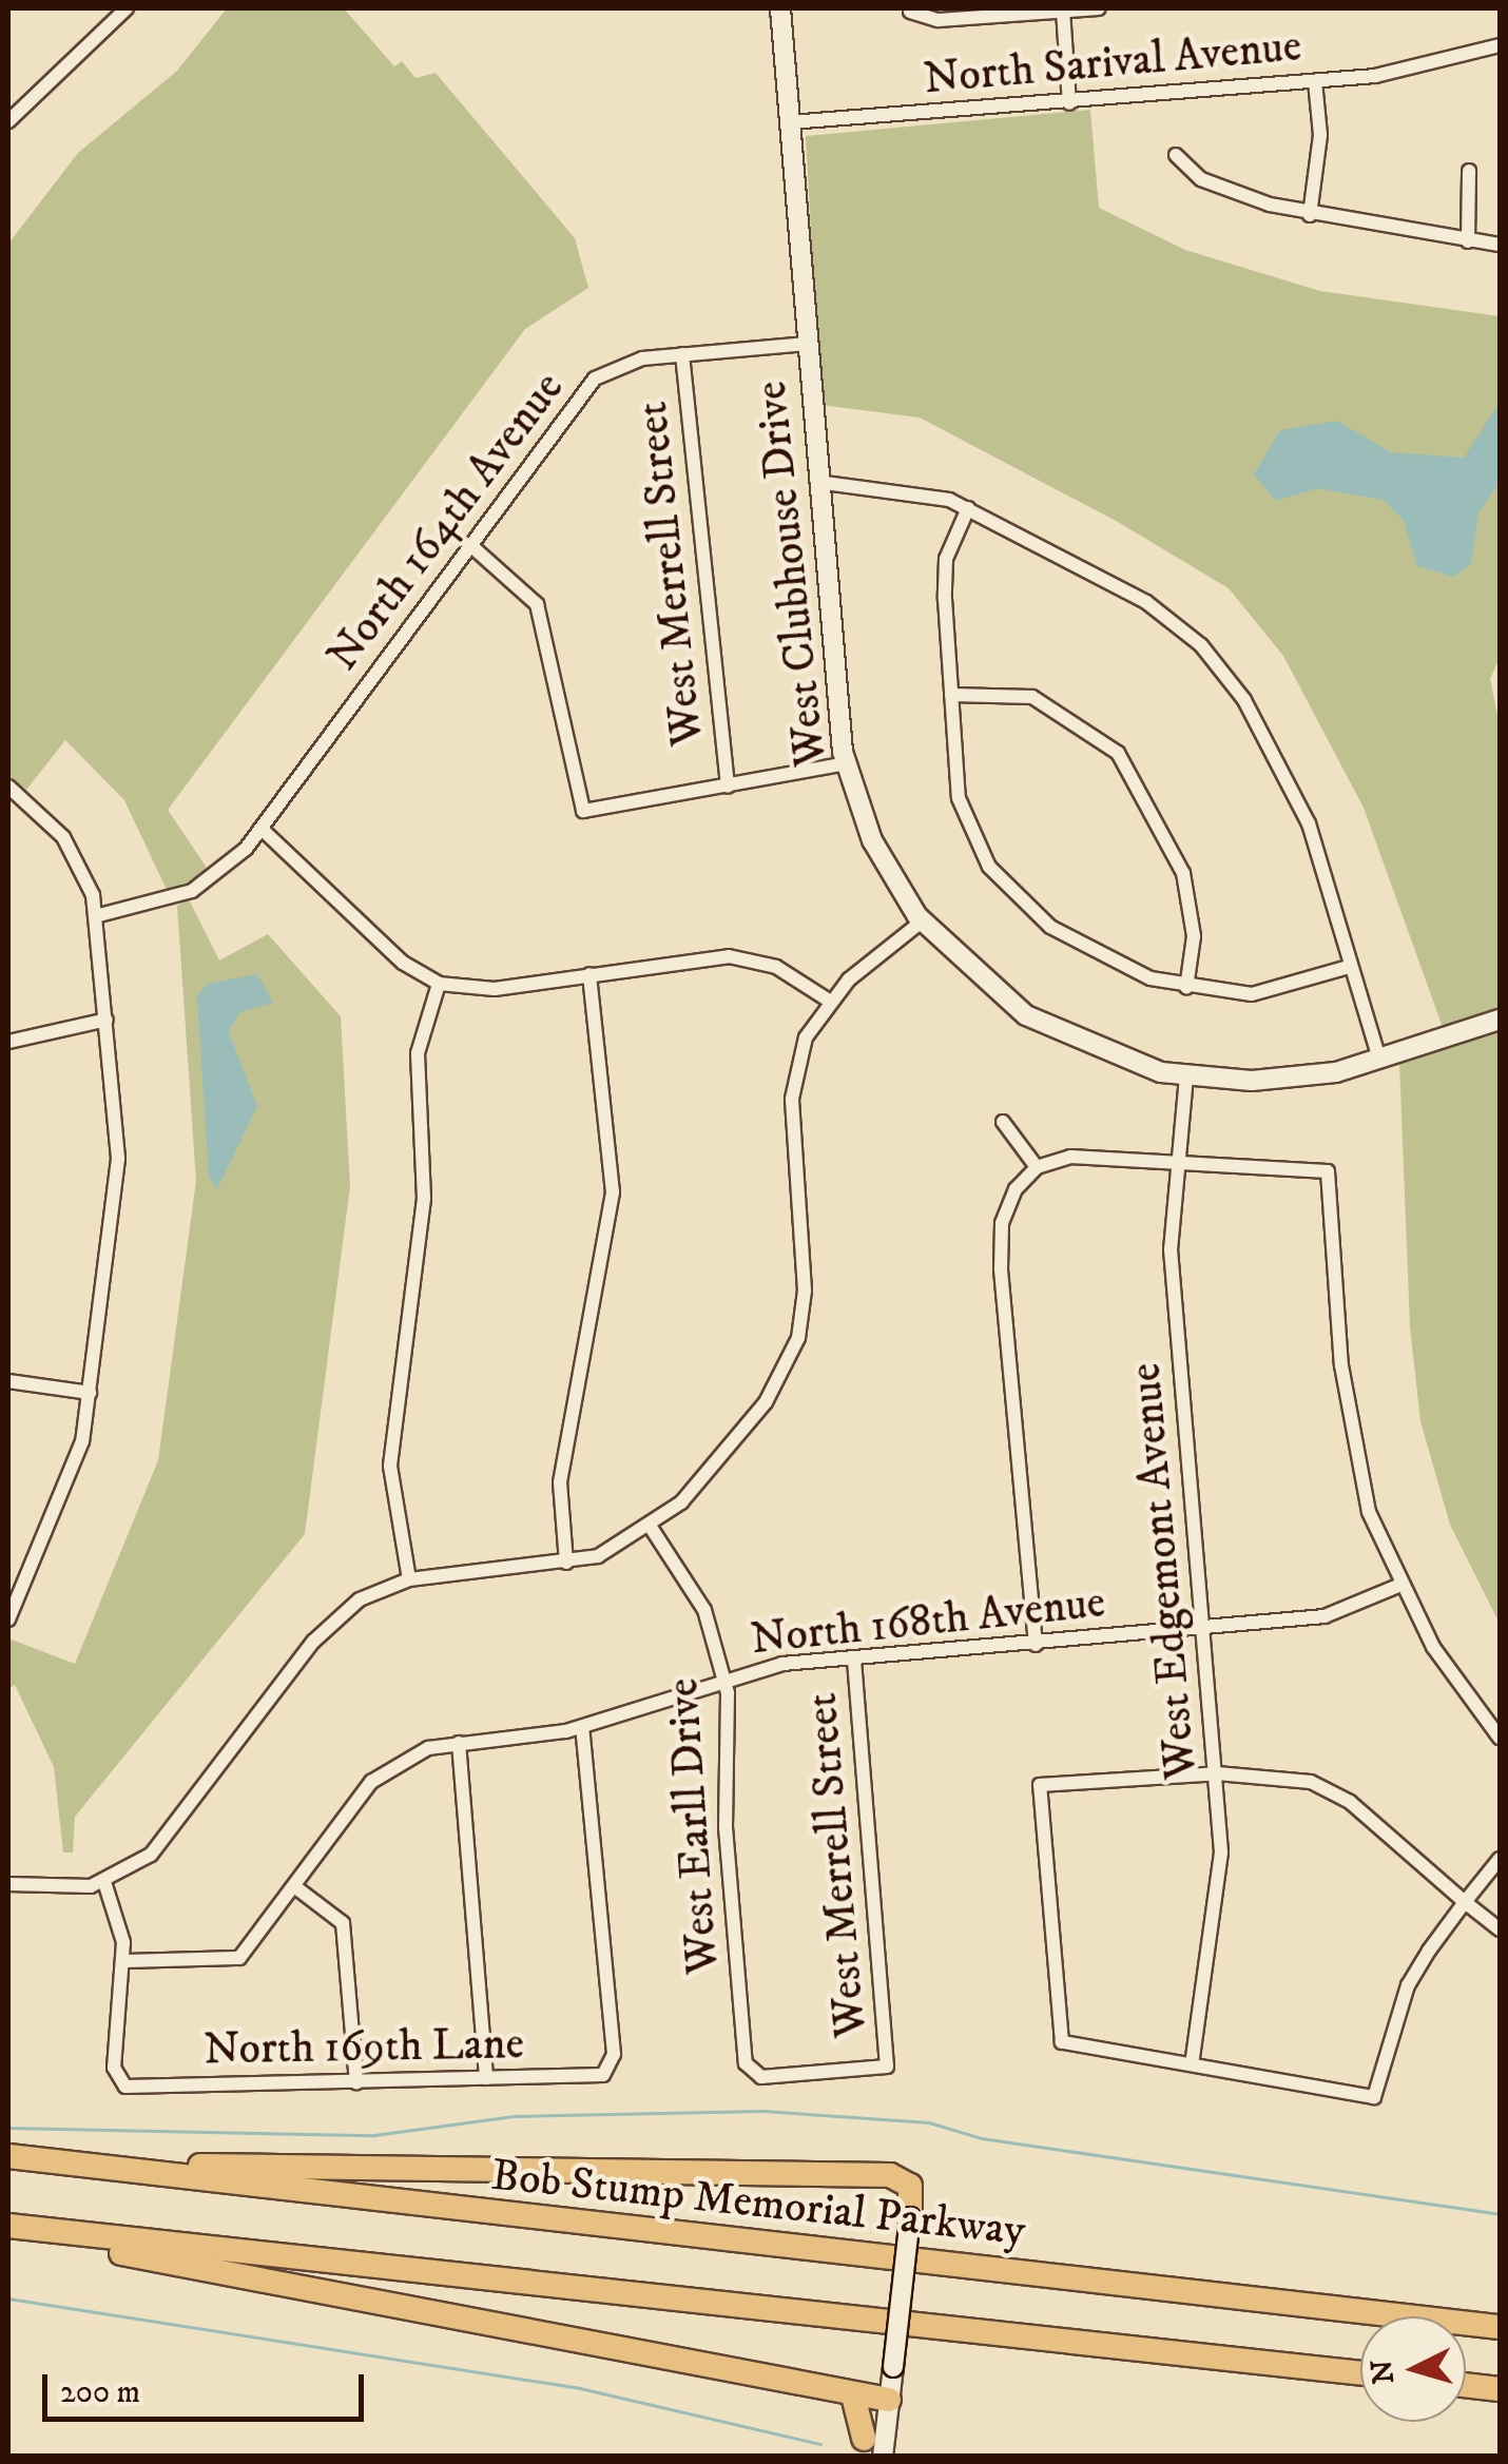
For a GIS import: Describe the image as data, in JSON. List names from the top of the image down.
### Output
{
  "streets": {
    "highway": ["Bob Stump Memorial Parkway"],
    "street": [
      "North Sarival Avenue",
      "North 164th Avenue",
      "West Merrell Street",
      "West Clubhouse Drive",
      "West Edgemont Avenue",
      "North 168th Avenue",
      "West Earll Drive",
      "North 169th Lane"
    ]
  },
  "crossings": [
    ["North Sarival Avenue", "West Clubhouse Drive"],
    ["North 164th Avenue", "West Merrell Street"],
    ["North 164th Avenue", "West Clubhouse Drive"],
    ["West Merrell Street", "North 168th Avenue"],
    ["West Merrell Street", "West Earll Drive"],
    ["West Clubhouse Drive", "West Edgemont Avenue"],
    ["West Edgemont Avenue", "North 168th Avenue"],
    ["North 168th Avenue", "West Earll Drive"],
    ["North 168th Avenue", "North 169th Lane"]
  ],
  "scale_bar": "200 m",
  "north": "left"
}
